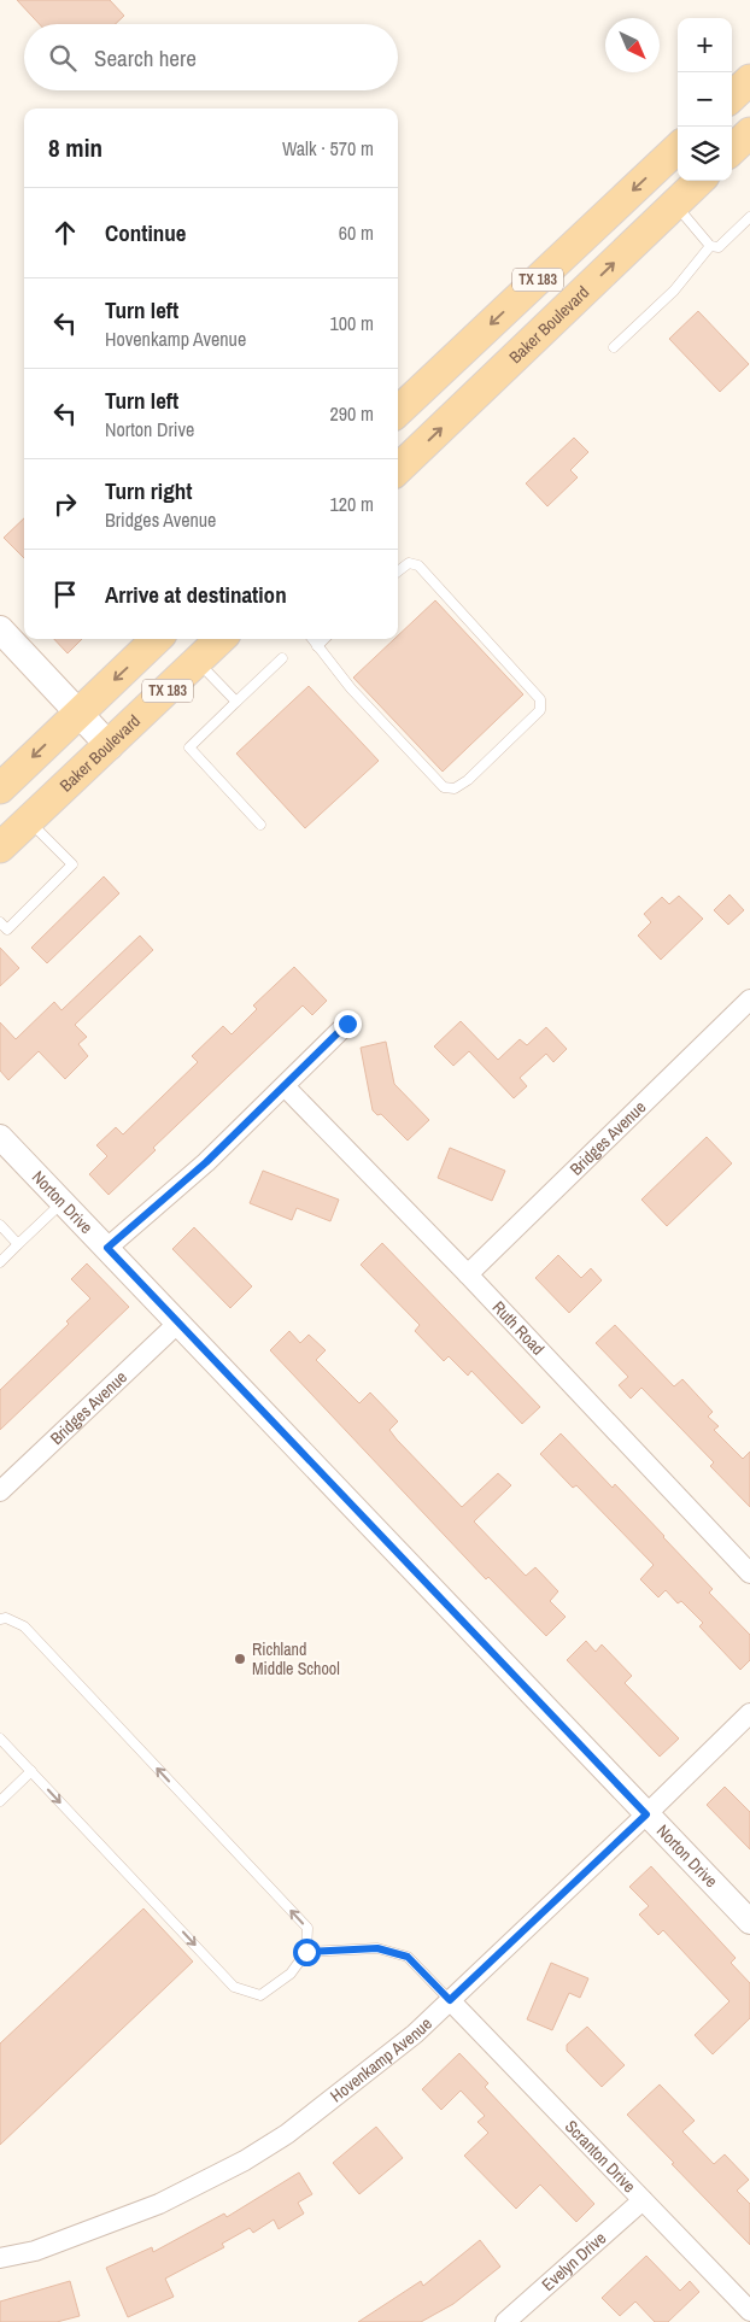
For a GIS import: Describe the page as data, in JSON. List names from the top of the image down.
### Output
{
  "streets": {
    "main road": ["TX 183", "Baker Boulevard"],
    "street": [
      "Bridges Avenue",
      "Norton Drive",
      "Ruth Road",
      "Hovenkamp Avenue",
      "Scranton Drive",
      "Evelyn Drive"
    ]
  },
  "crossings": [
    ["Bridges Avenue", "Norton Drive"],
    ["Bridges Avenue", "Ruth Road"],
    ["Norton Drive", "Hovenkamp Avenue"],
    ["Hovenkamp Avenue", "Scranton Drive"],
    ["Scranton Drive", "Evelyn Drive"]
  ],
  "places": ["Richland Middle School"],
  "north": "bottom right",
  "page": {
    "map_buttons": ["+", "−"],
    "search": "Search here",
    "heading": ["8 min", "Walk · 570 m"],
    "list": [
      ["Continue", "60 m"],
      ["Turn left", "Hovenkamp Avenue", "100 m"],
      ["Turn left", "Norton Drive", "290 m"],
      ["Turn right", "Bridges Avenue", "120 m"],
      "Arrive at destination"
    ]
  }
}
